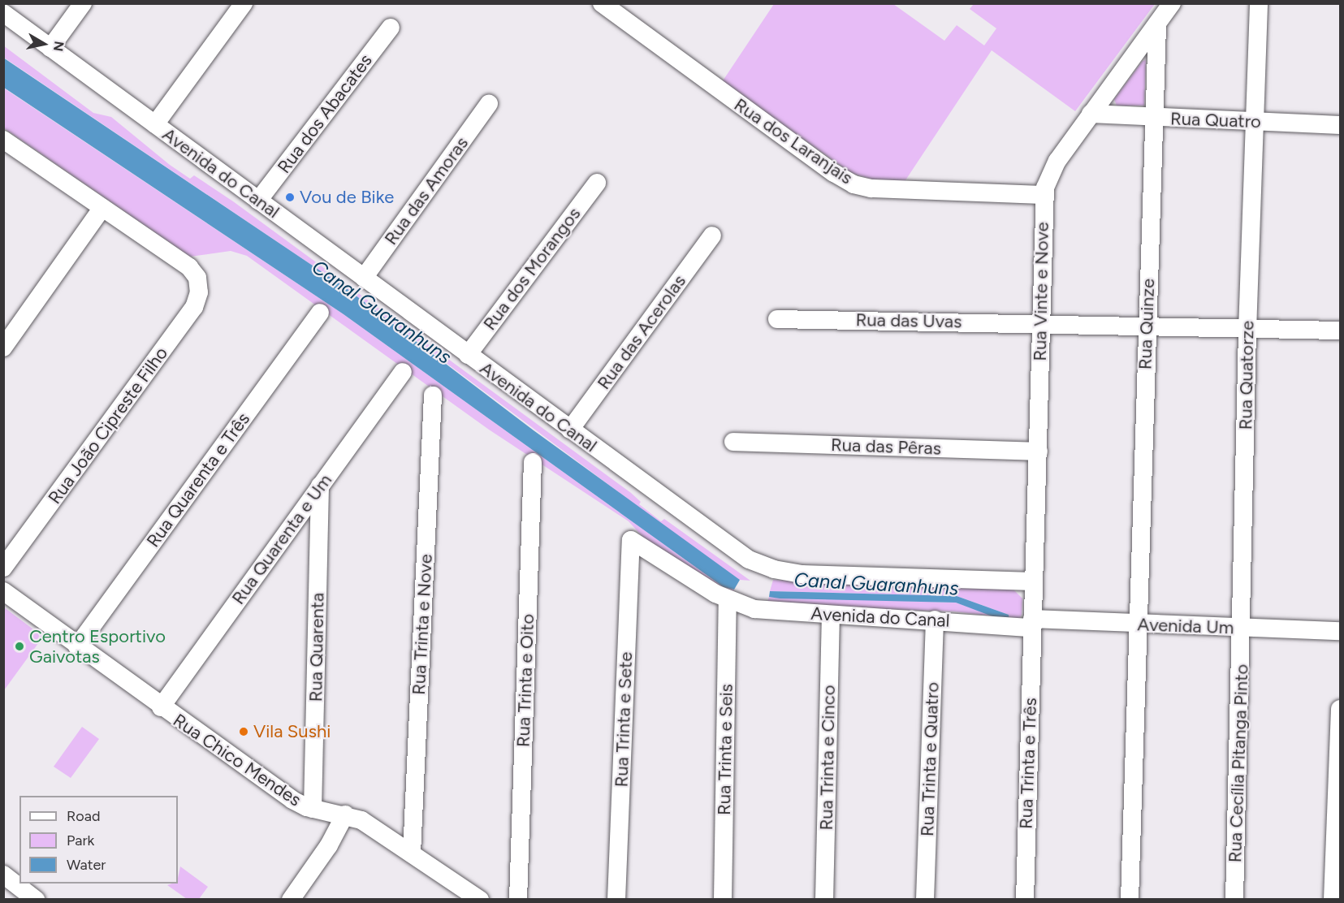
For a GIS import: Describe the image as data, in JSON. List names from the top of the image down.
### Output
{
  "streets": {
    "street": [
      "Rua dos Abacates",
      "Rua Quatro",
      "Rua dos Laranjais",
      "Avenida do Canal",
      "Rua das Amoras",
      "Rua dos Morangos",
      "Rua Vinte e Nove",
      "Rua das Uvas",
      "Rua Quinze",
      "Rua das Acerolas",
      "Rua Quatorze",
      "Rua João Cipreste Filho",
      "Rua das Pêras",
      "Rua Quarenta e Três",
      "Rua Quarenta e Um",
      "Rua Trinta e Nove",
      "Avenida Um",
      "Rua Quarenta",
      "Rua Trinta e Oito",
      "Rua Trinta e Sete",
      "Rua Trinta e Seis",
      "Rua Trinta e Cinco",
      "Rua Trinta e Quatro",
      "Rua Chico Mendes",
      "Rua Trinta e Três",
      "Rua Cecília Pitanga Pinto"
    ]
  },
  "crossings": [
    ["Rua dos Abacates", "Avenida do Canal"],
    ["Rua Quatro", "Rua Vinte e Nove"],
    ["Rua Quatro", "Rua Quinze"],
    ["Rua Quatro", "Rua Quatorze"],
    ["Rua dos Laranjais", "Rua Vinte e Nove"],
    ["Avenida do Canal", "Rua das Amoras"],
    ["Avenida do Canal", "Rua dos Morangos"],
    ["Avenida do Canal", "Rua Vinte e Nove"],
    ["Avenida do Canal", "Rua das Acerolas"],
    ["Avenida do Canal", "Avenida Um"],
    ["Avenida do Canal", "Rua Trinta e Sete"],
    ["Avenida do Canal", "Rua Trinta e Seis"],
    ["Avenida do Canal", "Rua Trinta e Cinco"],
    ["Avenida do Canal", "Rua Trinta e Quatro"],
    ["Avenida do Canal", "Rua Trinta e Três"],
    ["Rua Vinte e Nove", "Rua das Uvas"],
    ["Rua Vinte e Nove", "Rua Quinze"],
    ["Rua Vinte e Nove", "Rua das Pêras"],
    ["Rua Vinte e Nove", "Avenida Um"],
    ["Rua Vinte e Nove", "Rua Trinta e Três"],
    ["Rua das Uvas", "Rua Quinze"],
    ["Rua das Uvas", "Rua Quatorze"],
    ["Rua Quinze", "Avenida Um"],
    ["Rua Quatorze", "Avenida Um"],
    ["Rua Quatorze", "Rua Cecília Pitanga Pinto"],
    ["Rua Quarenta e Três", "Rua Chico Mendes"],
    ["Rua Quarenta e Um", "Rua Quarenta"],
    ["Rua Quarenta e Um", "Rua Chico Mendes"],
    ["Rua Trinta e Nove", "Rua Chico Mendes"],
    ["Avenida Um", "Rua Trinta e Três"],
    ["Avenida Um", "Rua Cecília Pitanga Pinto"],
    ["Rua Quarenta", "Rua Chico Mendes"]
  ],
  "water": ["Canal Guaranhuns"],
  "places": ["Vou de Bike", "Centro Esportivo Gaivotas", "Vila Sushi"],
  "legend": ["Road", "Park", "Water"],
  "north": "right"
}
